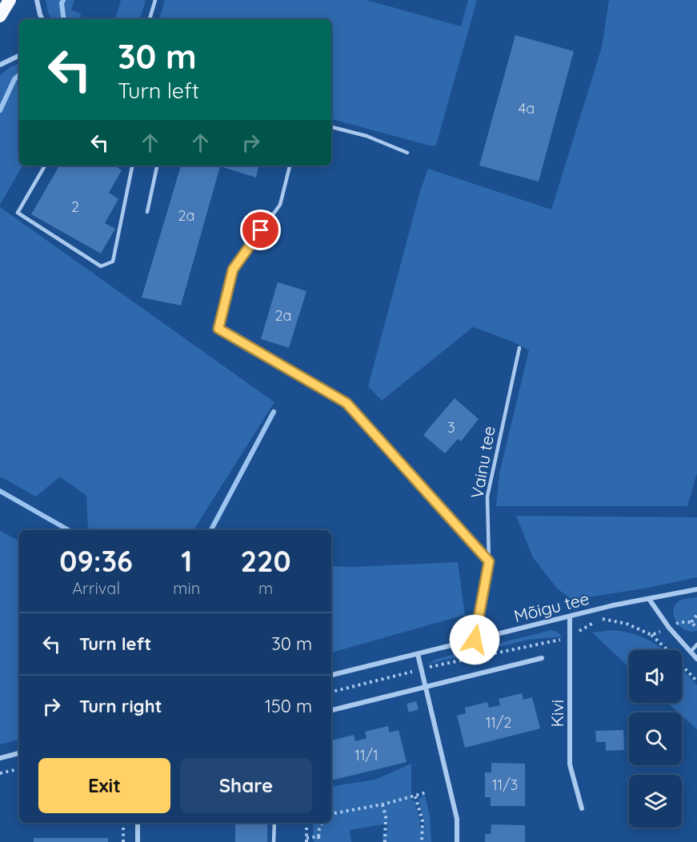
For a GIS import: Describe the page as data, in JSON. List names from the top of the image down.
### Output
{
  "streets": {
    "street": ["Mõigu tee", "Kivi"],
    "lane": ["Vainu tee"]
  },
  "crossings": [
    ["Vainu tee", "Mõigu tee"],
    ["Mõigu tee", "Kivi"]
  ],
  "house_numbers": [
    "4a",
    "2",
    "2a",
    "2a",
    "3",
    "11/2",
    "11/1",
    "11/3"
  ],
  "page": {
    "turn": ["30 m", "Turn left"],
    "eta": [
      "09:36",
      "Arrival",
      "1",
      "min",
      "220",
      "m"
    ],
    "list": [
      {
        "name": "Turn left",
        "value": "30 m"
      },
      {
        "name": "Turn right",
        "value": "150 m"
      }
    ],
    "buttons": ["Exit", "Share"]
  }
}
